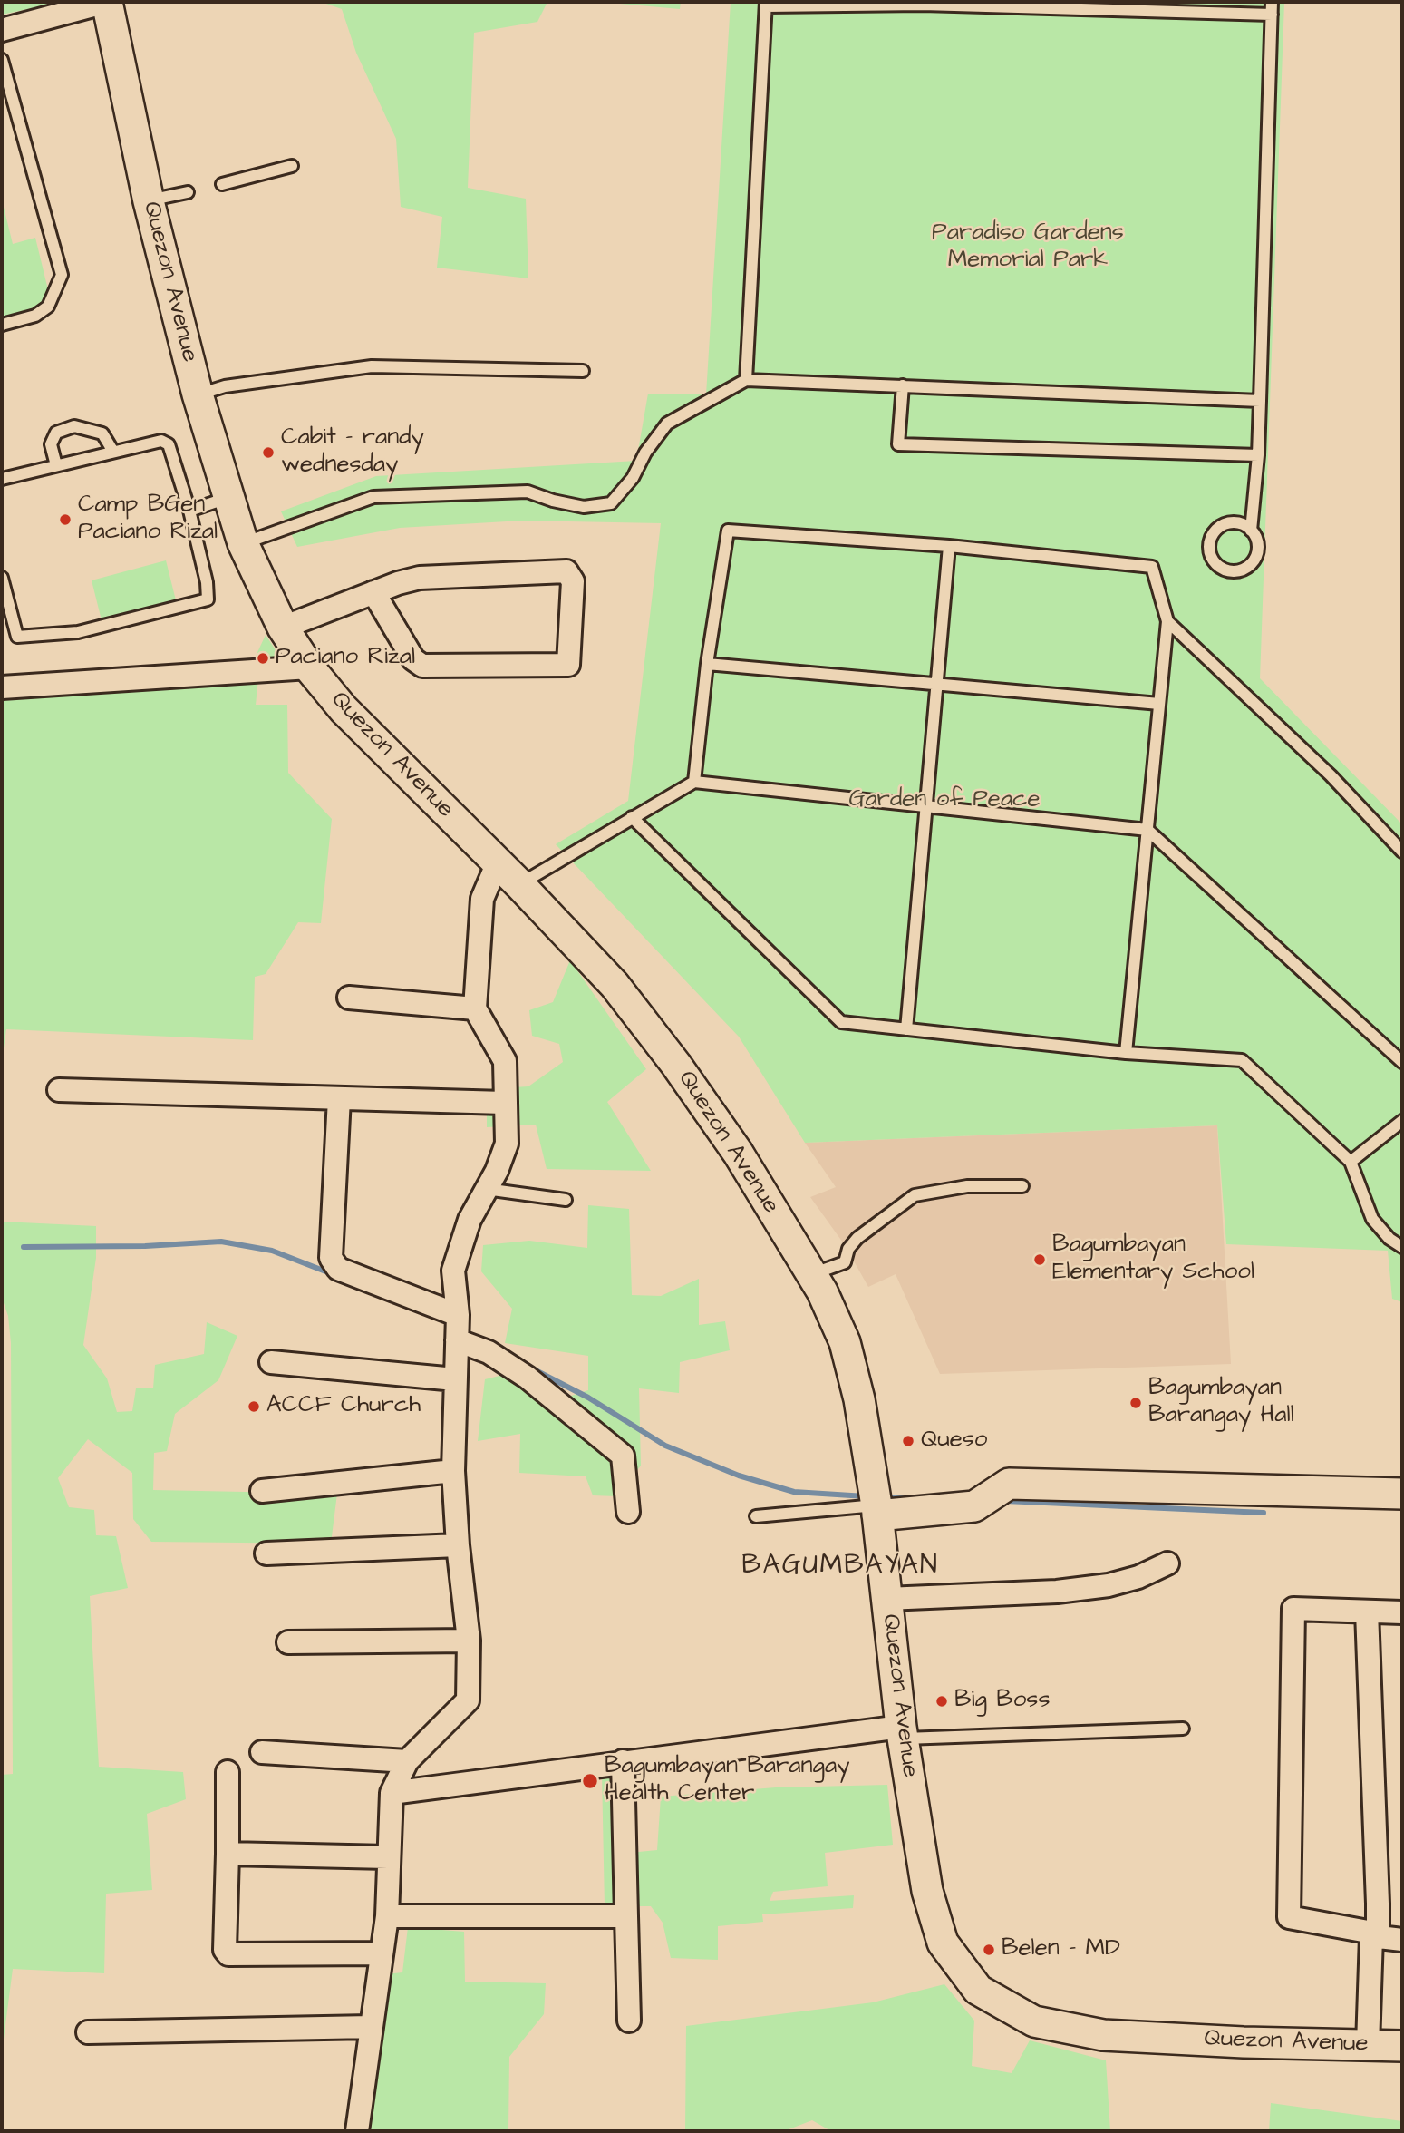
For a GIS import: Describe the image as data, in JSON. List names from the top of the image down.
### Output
{
  "streets": {
    "main road": ["Quezon Avenue"]
  },
  "districts": ["BAGUMBAYAN"],
  "parks": ["Paradiso Gardens Memorial Park", "Garden of Peace"],
  "places": [
    "Cabit - randy wednesday",
    "Camp BGen Paciano Rizal",
    "Paciano Rizal",
    "Bagumbayan Elementary School",
    "Bagumbayan Barangay Hall",
    "ACCF Church",
    "Queso",
    "Big Boss",
    "Bagumbayan Barangay Health Center",
    "Belen - MD"
  ]
}
